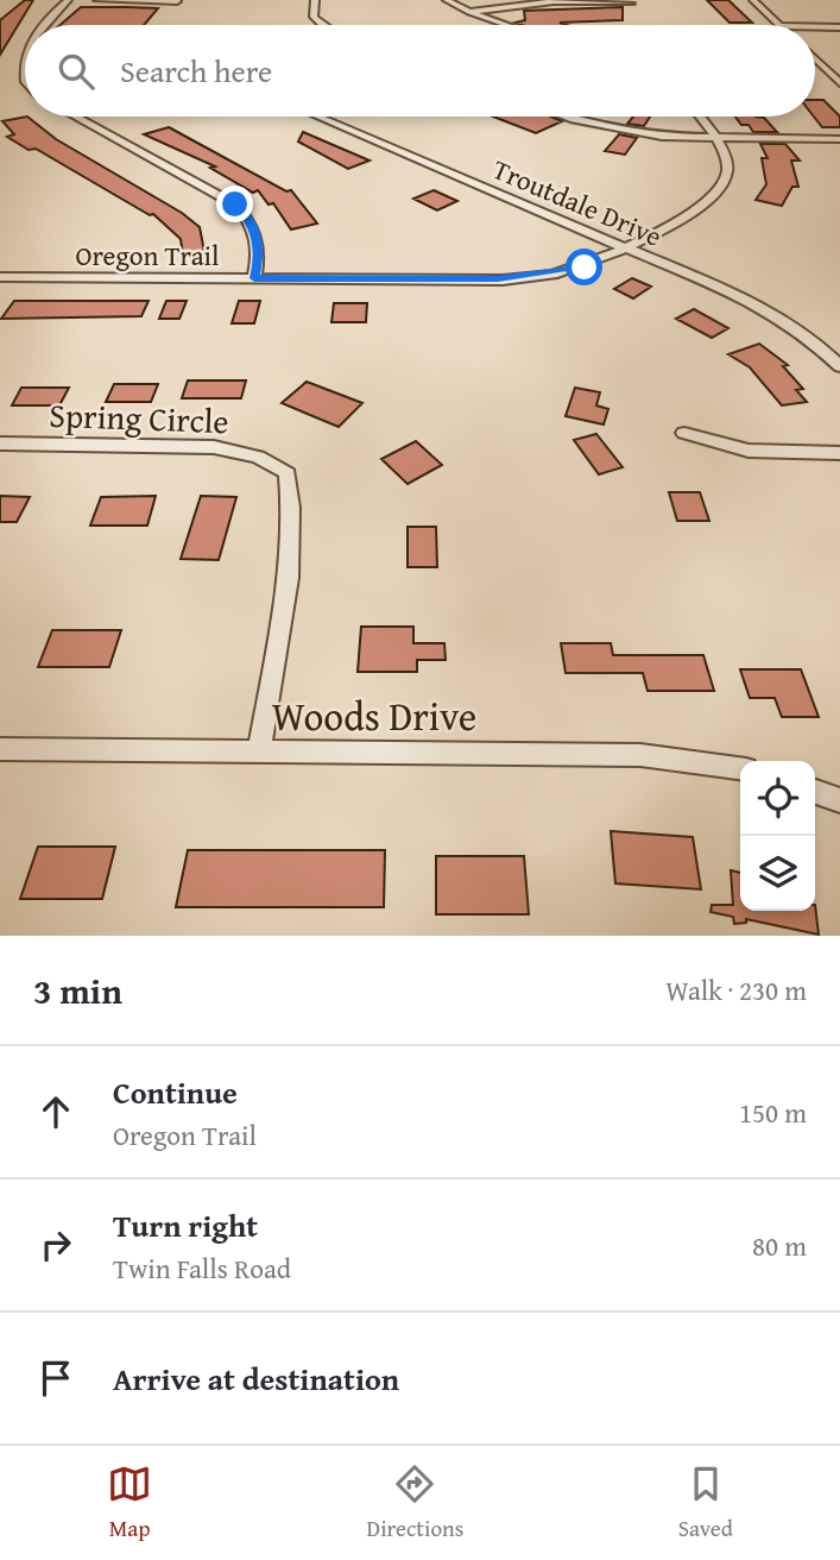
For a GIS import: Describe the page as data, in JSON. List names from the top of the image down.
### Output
{
  "streets": {
    "street": [
      "Troutdale Drive",
      "Oregon Trail",
      "Spring Circle",
      "Woods Drive"
    ]
  },
  "crossings": [
    ["Troutdale Drive", "Oregon Trail"],
    ["Spring Circle", "Woods Drive"]
  ],
  "page": {
    "search": "Search here",
    "heading": ["3 min", "Walk · 230 m"],
    "list": [
      ["Continue", "Oregon Trail", "150 m"],
      ["Turn right", "Twin Falls Road", "80 m"],
      "Arrive at destination"
    ],
    "nav": ["Map", "Directions", "Saved"]
  }
}
